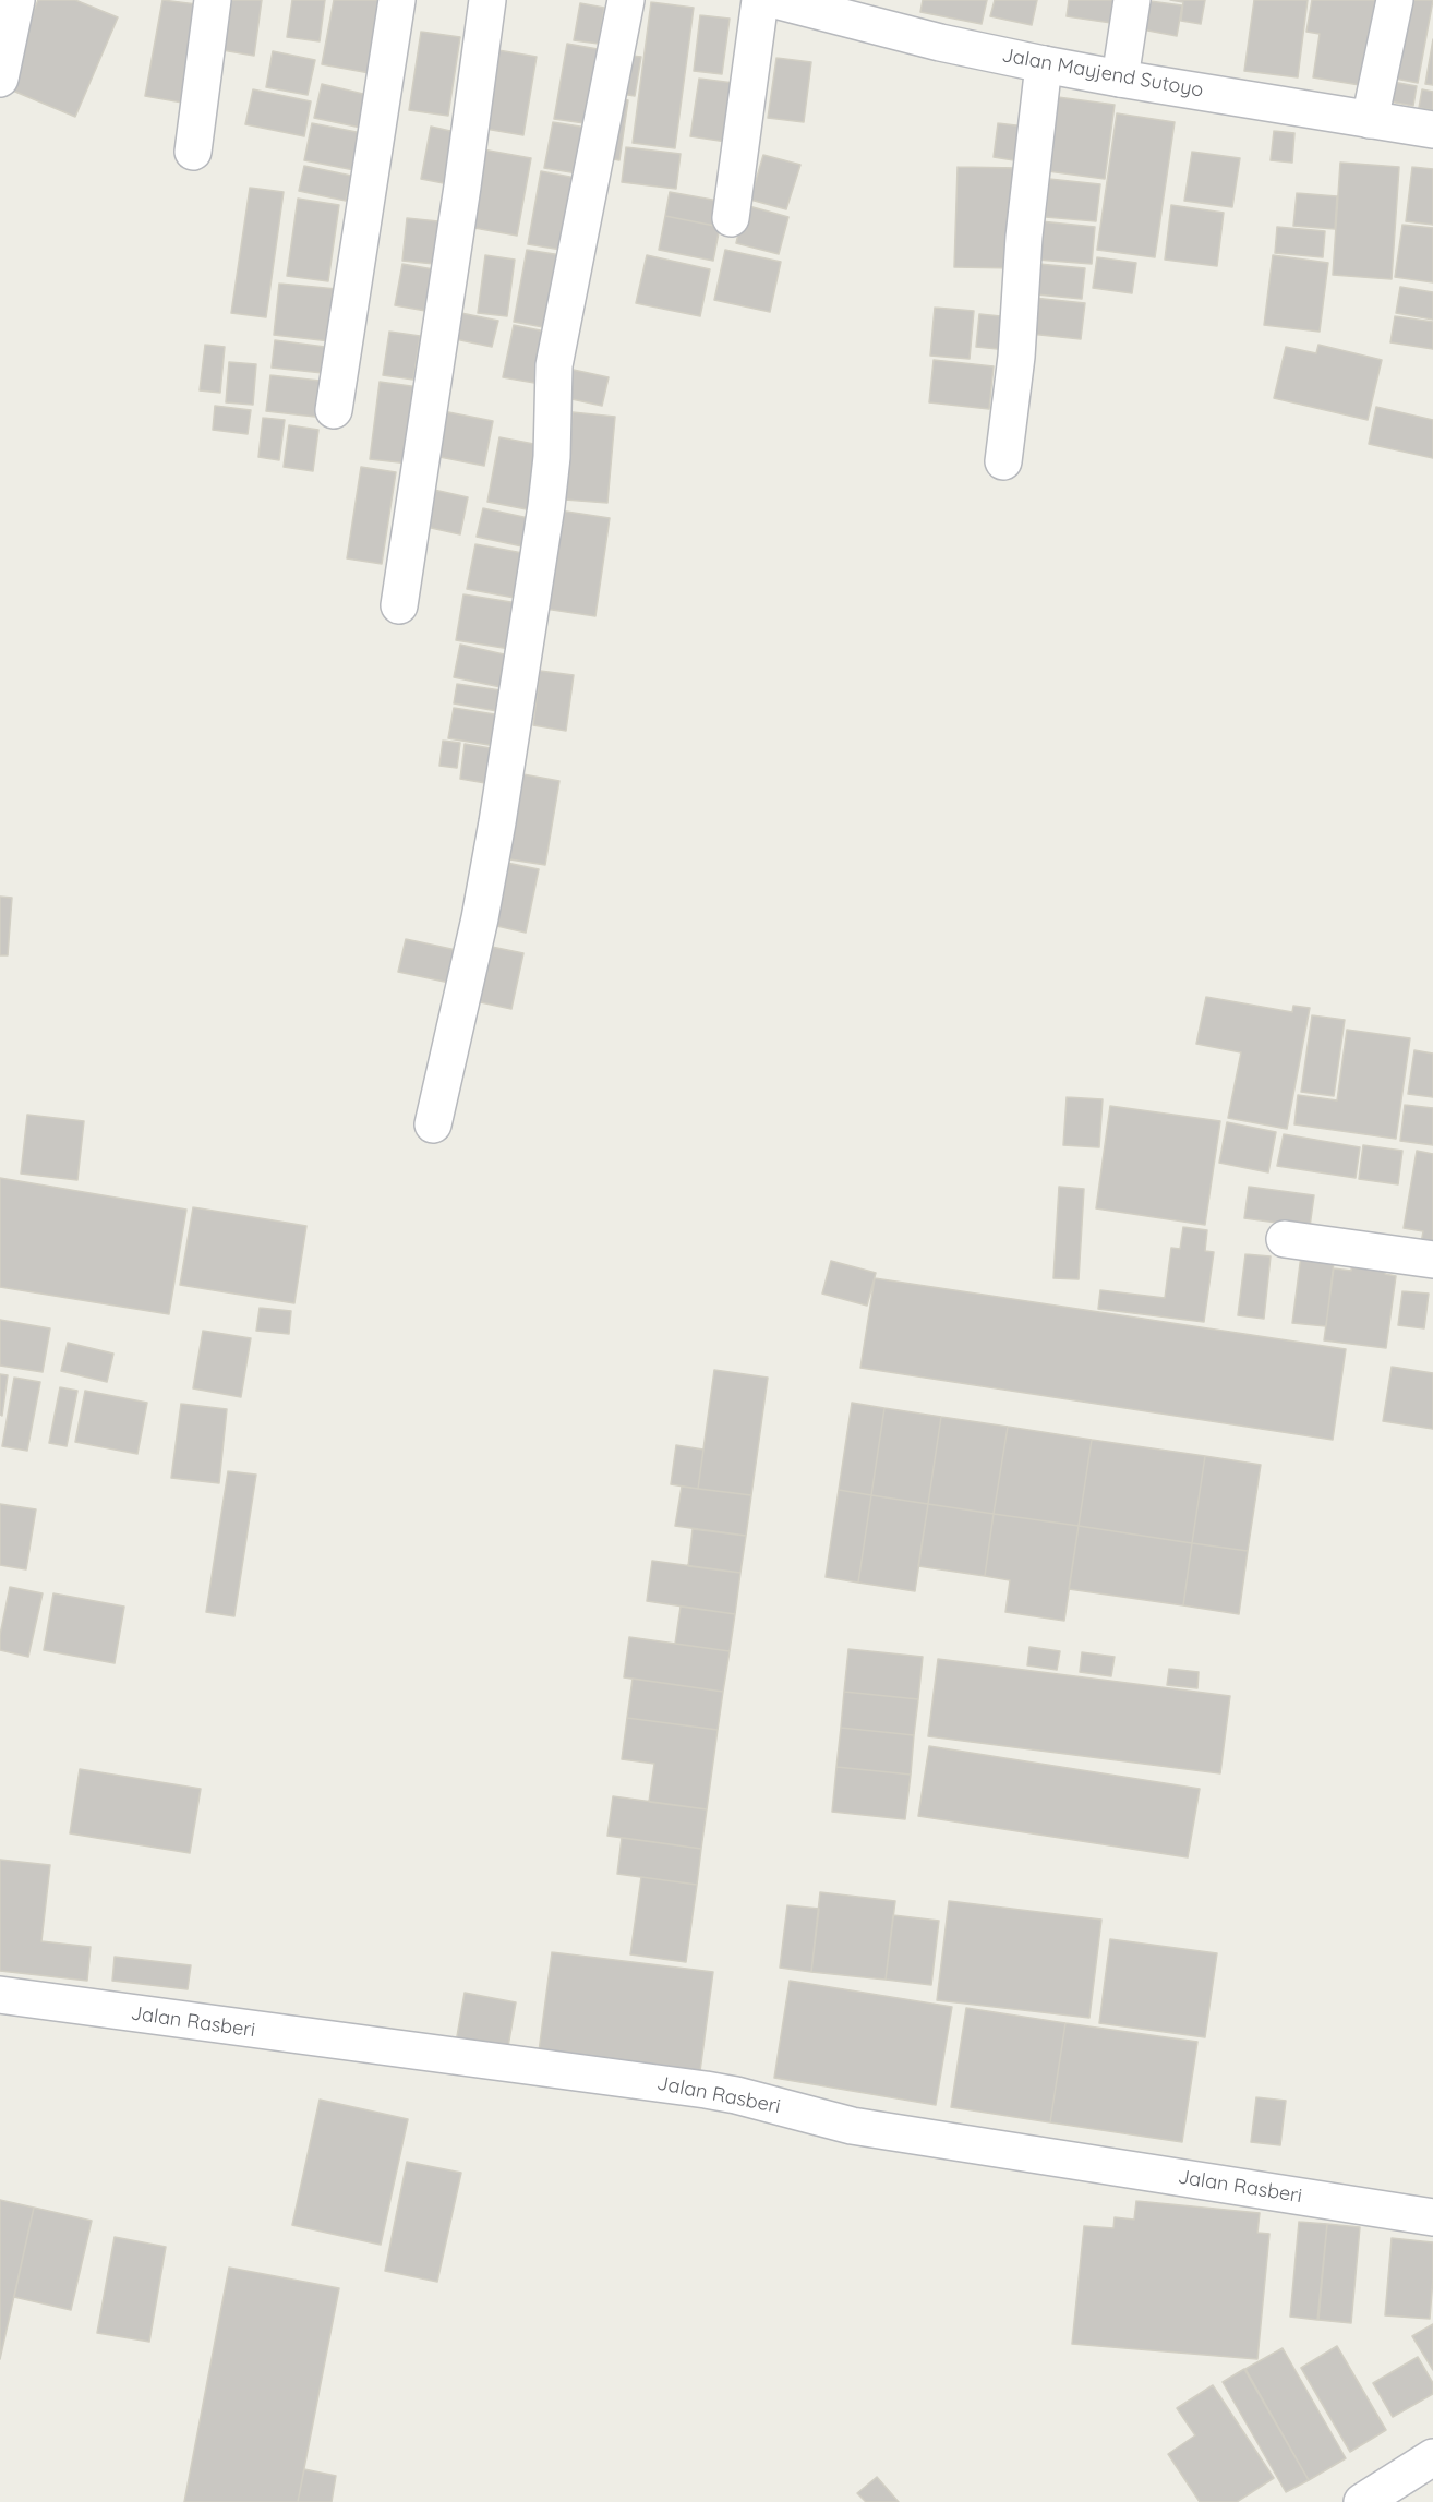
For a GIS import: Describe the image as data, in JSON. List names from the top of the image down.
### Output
{
  "streets": {
    "street": ["Jalan Mayjend Sutoyo", "Jalan Rasberi"]
  }
}
